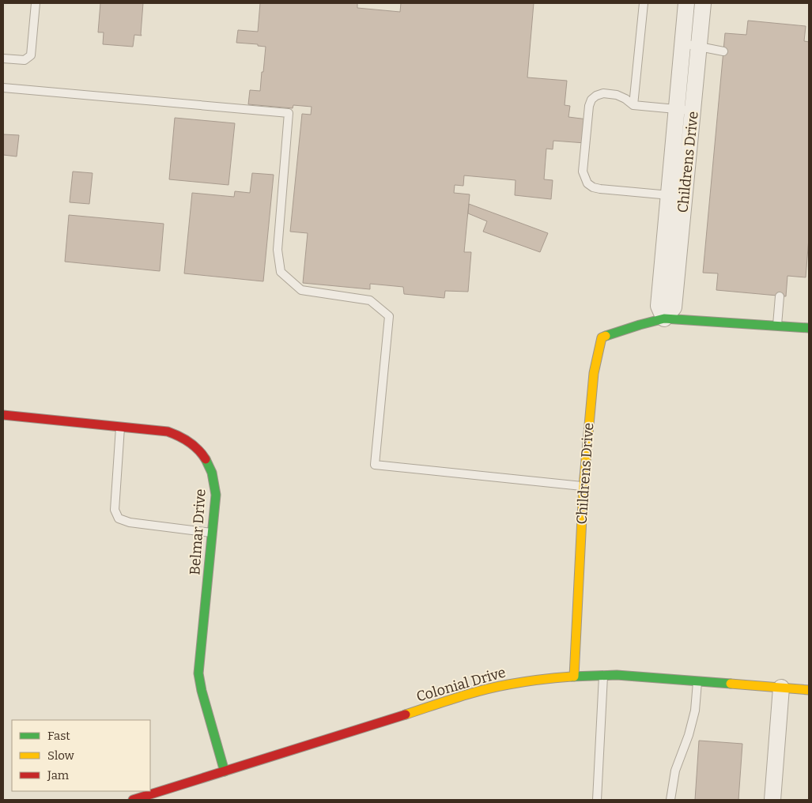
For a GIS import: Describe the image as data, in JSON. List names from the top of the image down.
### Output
{
  "streets": {
    "street": ["Childrens Drive", "Belmar Drive", "Colonial Drive"]
  },
  "crossings": [
    ["Childrens Drive", "Colonial Drive"],
    ["Belmar Drive", "Colonial Drive"]
  ],
  "legend": ["Fast", "Slow", "Jam"]
}
